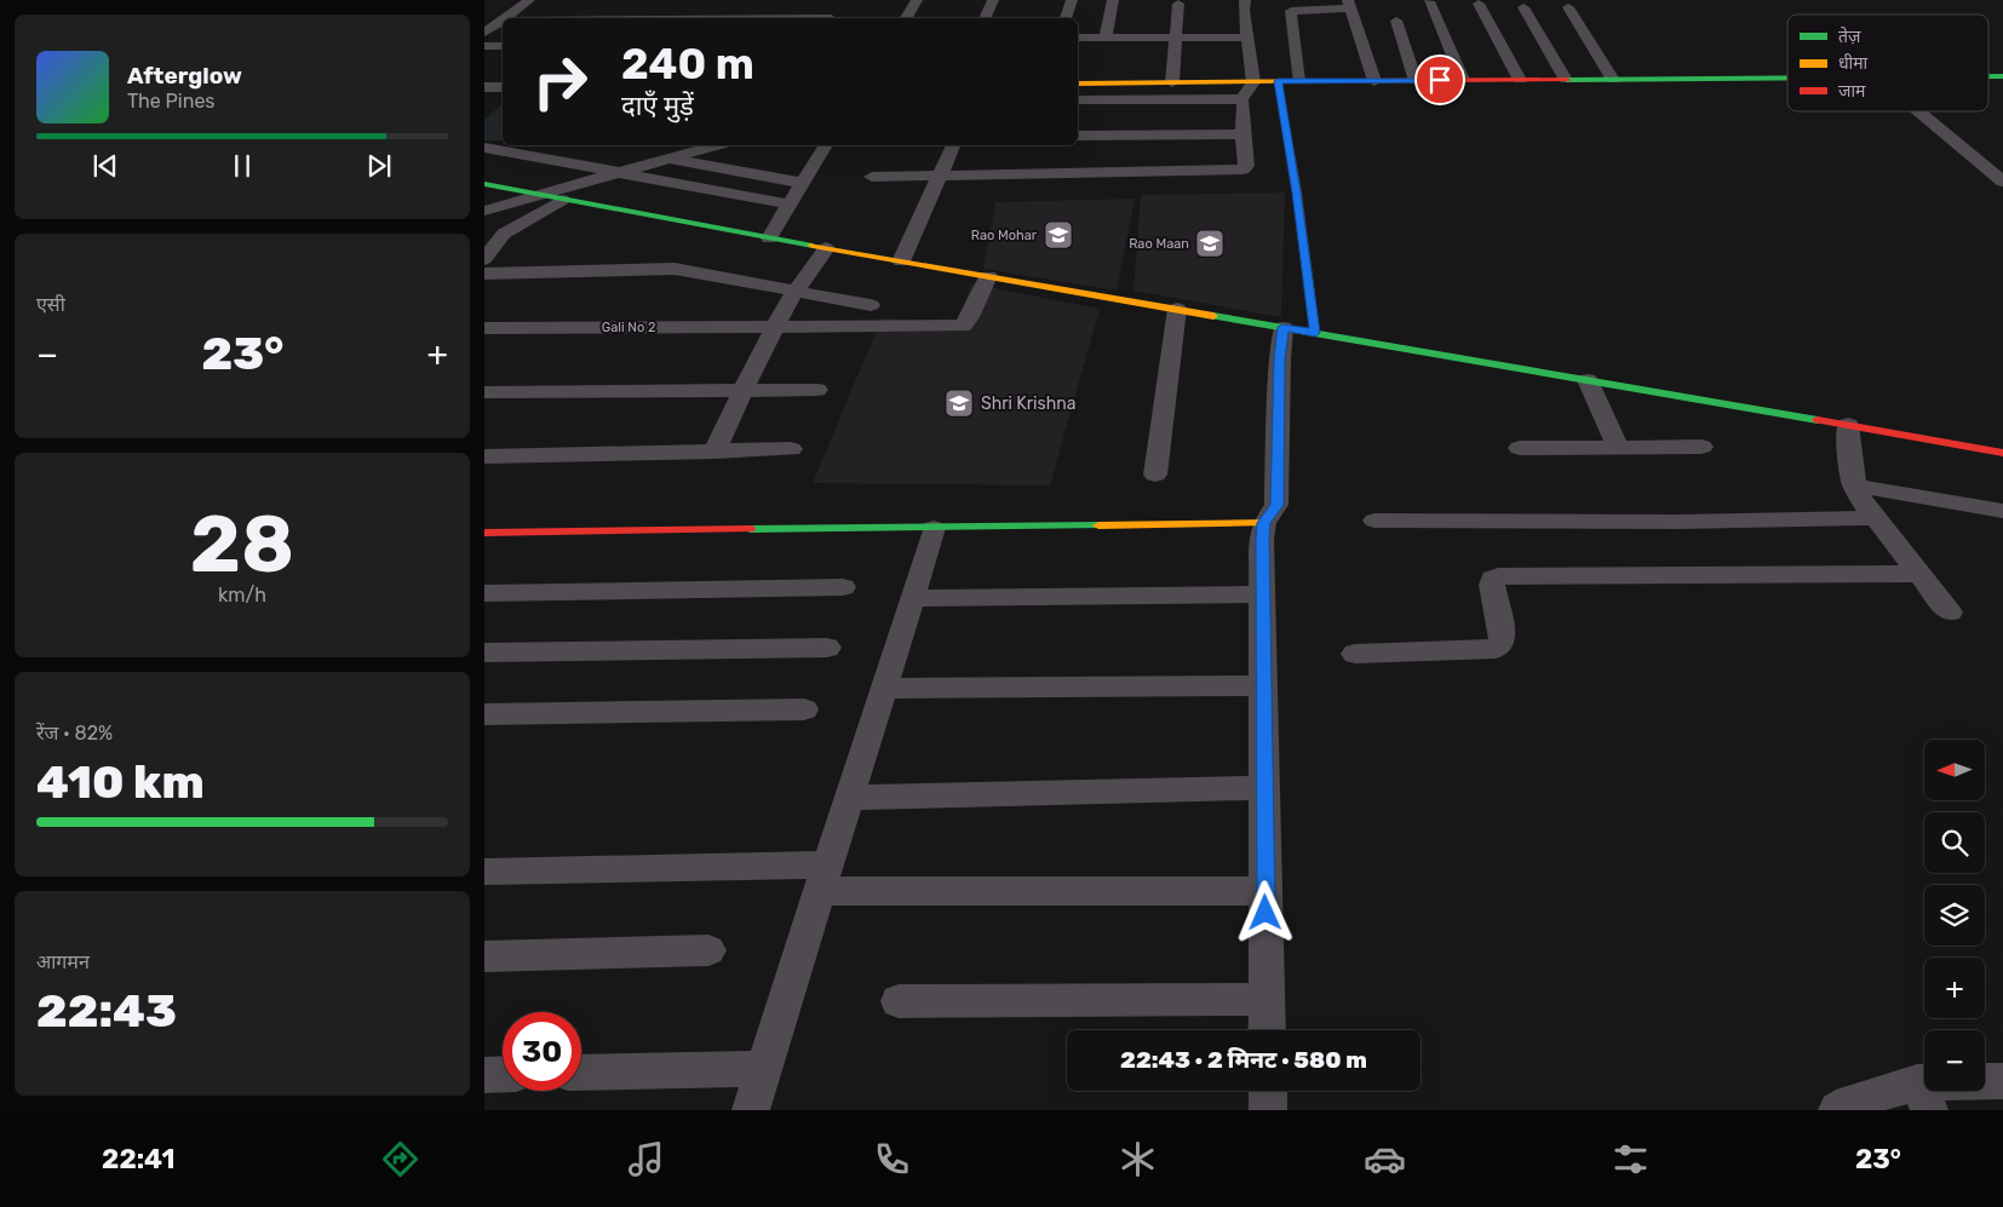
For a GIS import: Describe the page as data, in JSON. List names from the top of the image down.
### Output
{
  "streets": {
    "street": ["Gali No 2"]
  },
  "places": {
    "school or university": ["Rao Mohar", "Rao Maan", "Shri Krishna"]
  },
  "legend": ["तेज़", "धीमा", "जाम"],
  "north": "left",
  "page": {
    "turn": ["240 m", "दाएँ मुड़ें"],
    "song": ["Afterglow", "The Pines"],
    "tile": [
      "एसी",
      ["28", "km/h"],
      ["रेंज · 82%", "410 km"],
      ["आगमन", "22:43"]
    ],
    "heat": ["−", "23°", "+"],
    "map_buttons": ["+", "−"],
    "limit": "30",
    "trip": "22:43 · 2 मिनट · 580 m",
    "tabs": ["22:41", "23°"]
  }
}
